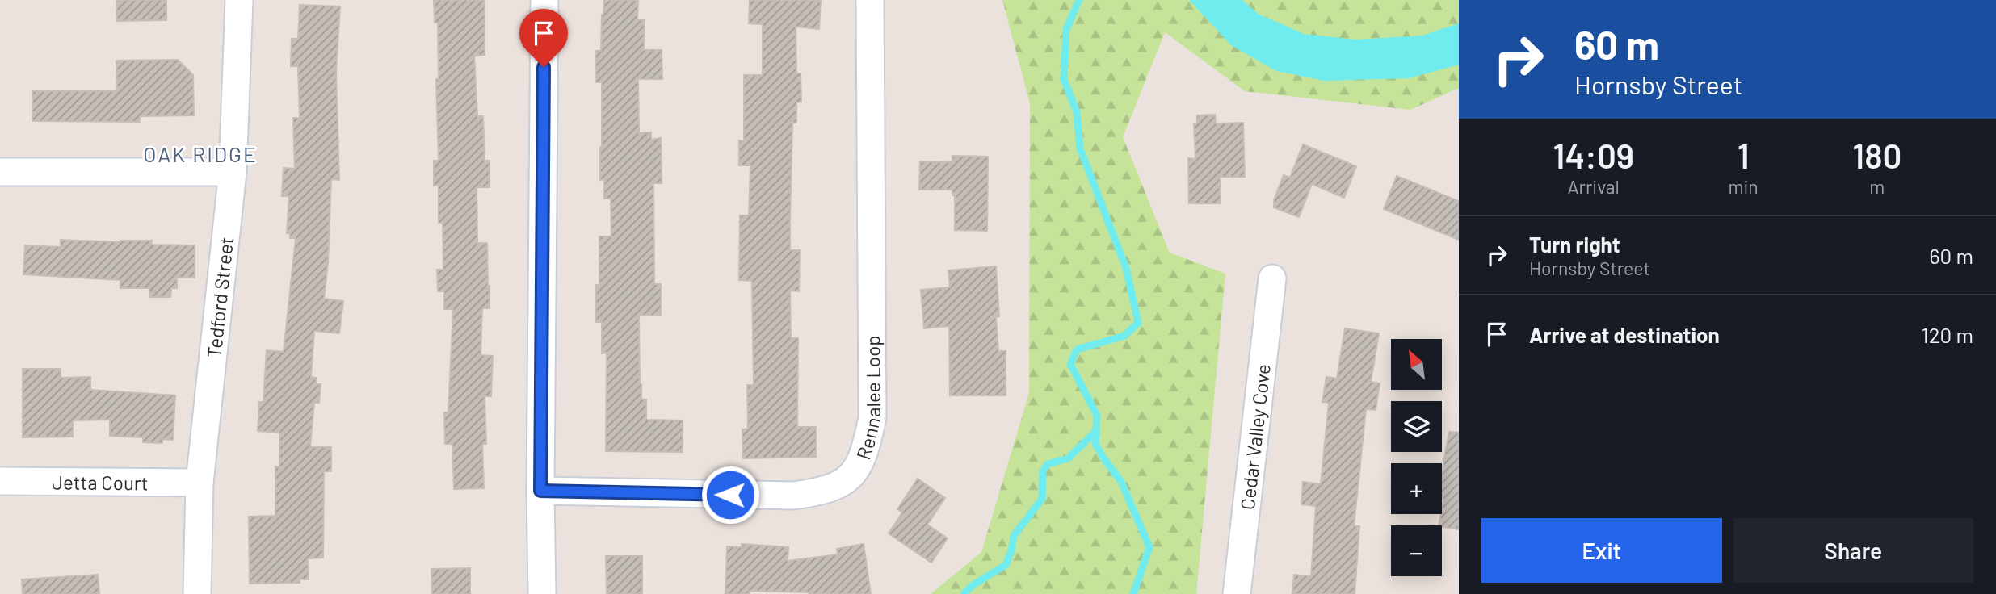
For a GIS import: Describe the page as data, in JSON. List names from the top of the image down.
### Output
{
  "streets": {
    "street": [
      "Tedford Street",
      "Rennalee Loop",
      "Cedar Valley Cove",
      "Jetta Court"
    ]
  },
  "crossings": [
    ["Tedford Street", "Jetta Court"]
  ],
  "districts": ["OAK RIDGE"],
  "north": "top left",
  "page": {
    "turn": ["60 m", "Hornsby Street"],
    "eta": [
      "14:09",
      "Arrival",
      "1",
      "min",
      "180",
      "m"
    ],
    "list": [
      {
        "name": "Turn right",
        "note": "Hornsby Street",
        "value": "60 m"
      },
      {
        "name": "Arrive at destination",
        "value": "120 m"
      }
    ],
    "map_buttons": ["+", "−"],
    "buttons": ["Exit", "Share"]
  }
}
